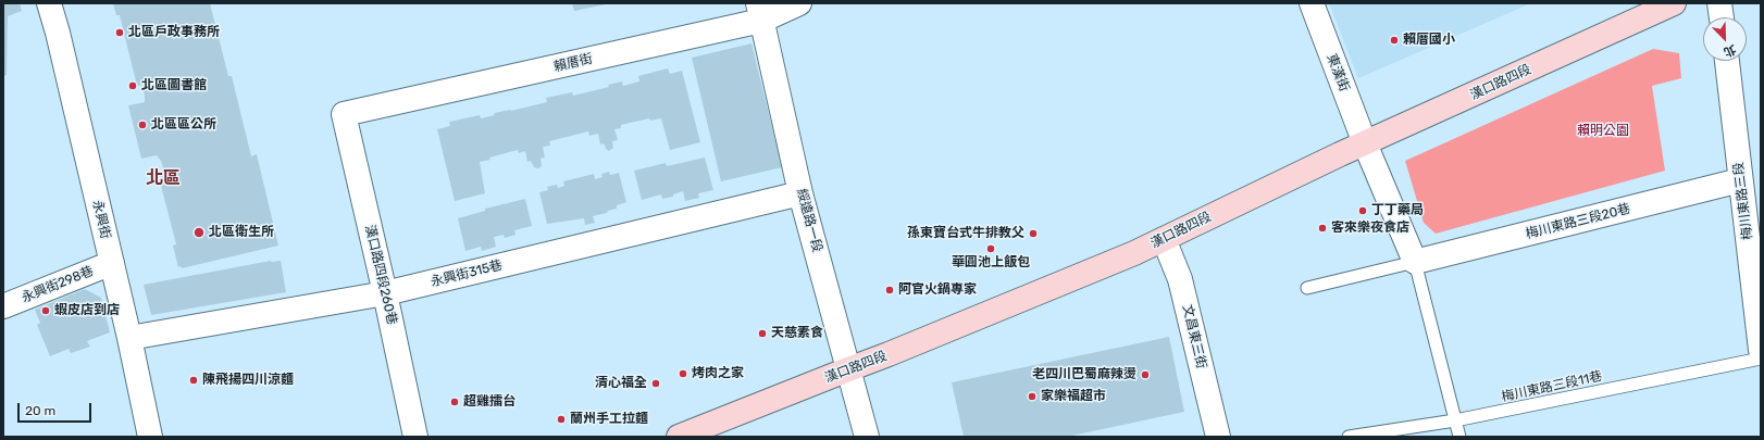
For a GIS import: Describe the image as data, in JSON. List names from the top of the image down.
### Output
{
  "streets": {
    "street": [
      "賴厝街",
      "東漢街",
      "漢口路四段",
      "梅川東路三段",
      "永興街",
      "綏遠路一段",
      "梅川東路三段20巷",
      "永興街315巷",
      "漢口路四段260巷",
      "永興街298巷",
      "文昌東三街"
    ],
    "lane": ["梅川東路三段11巷"]
  },
  "crossings": [
    ["賴厝街", "綏遠路一段"],
    ["賴厝街", "漢口路四段260巷"],
    ["東漢街", "漢口路四段"],
    ["東漢街", "梅川東路三段20巷"],
    ["漢口路四段", "綏遠路一段"],
    ["漢口路四段", "文昌東三街"],
    ["梅川東路三段", "梅川東路三段20巷"],
    ["永興街", "永興街315巷"],
    ["永興街", "永興街298巷"],
    ["綏遠路一段", "永興街315巷"],
    ["永興街315巷", "漢口路四段260巷"]
  ],
  "districts": ["北區"],
  "parks": ["賴明公園"],
  "places": [
    "北區戶政事務所",
    "賴厝國小",
    "北區圖書館",
    "北區區公所",
    "丁丁藥局",
    "客來樂夜食店",
    "北區衛生所",
    "孫東寶台式牛排教父",
    "華圓池上飯包",
    "阿官火鍋專家",
    "蝦皮店到店",
    "天慈素食",
    "烤肉之家",
    "老四川巴蜀麻辣燙",
    "陳飛揚四川涼麵",
    "清心福全",
    "家樂福超市",
    "超雞擂台",
    "蘭州手工拉麵"
  ],
  "scale_bar": "20 m",
  "north": "bottom right"
}
